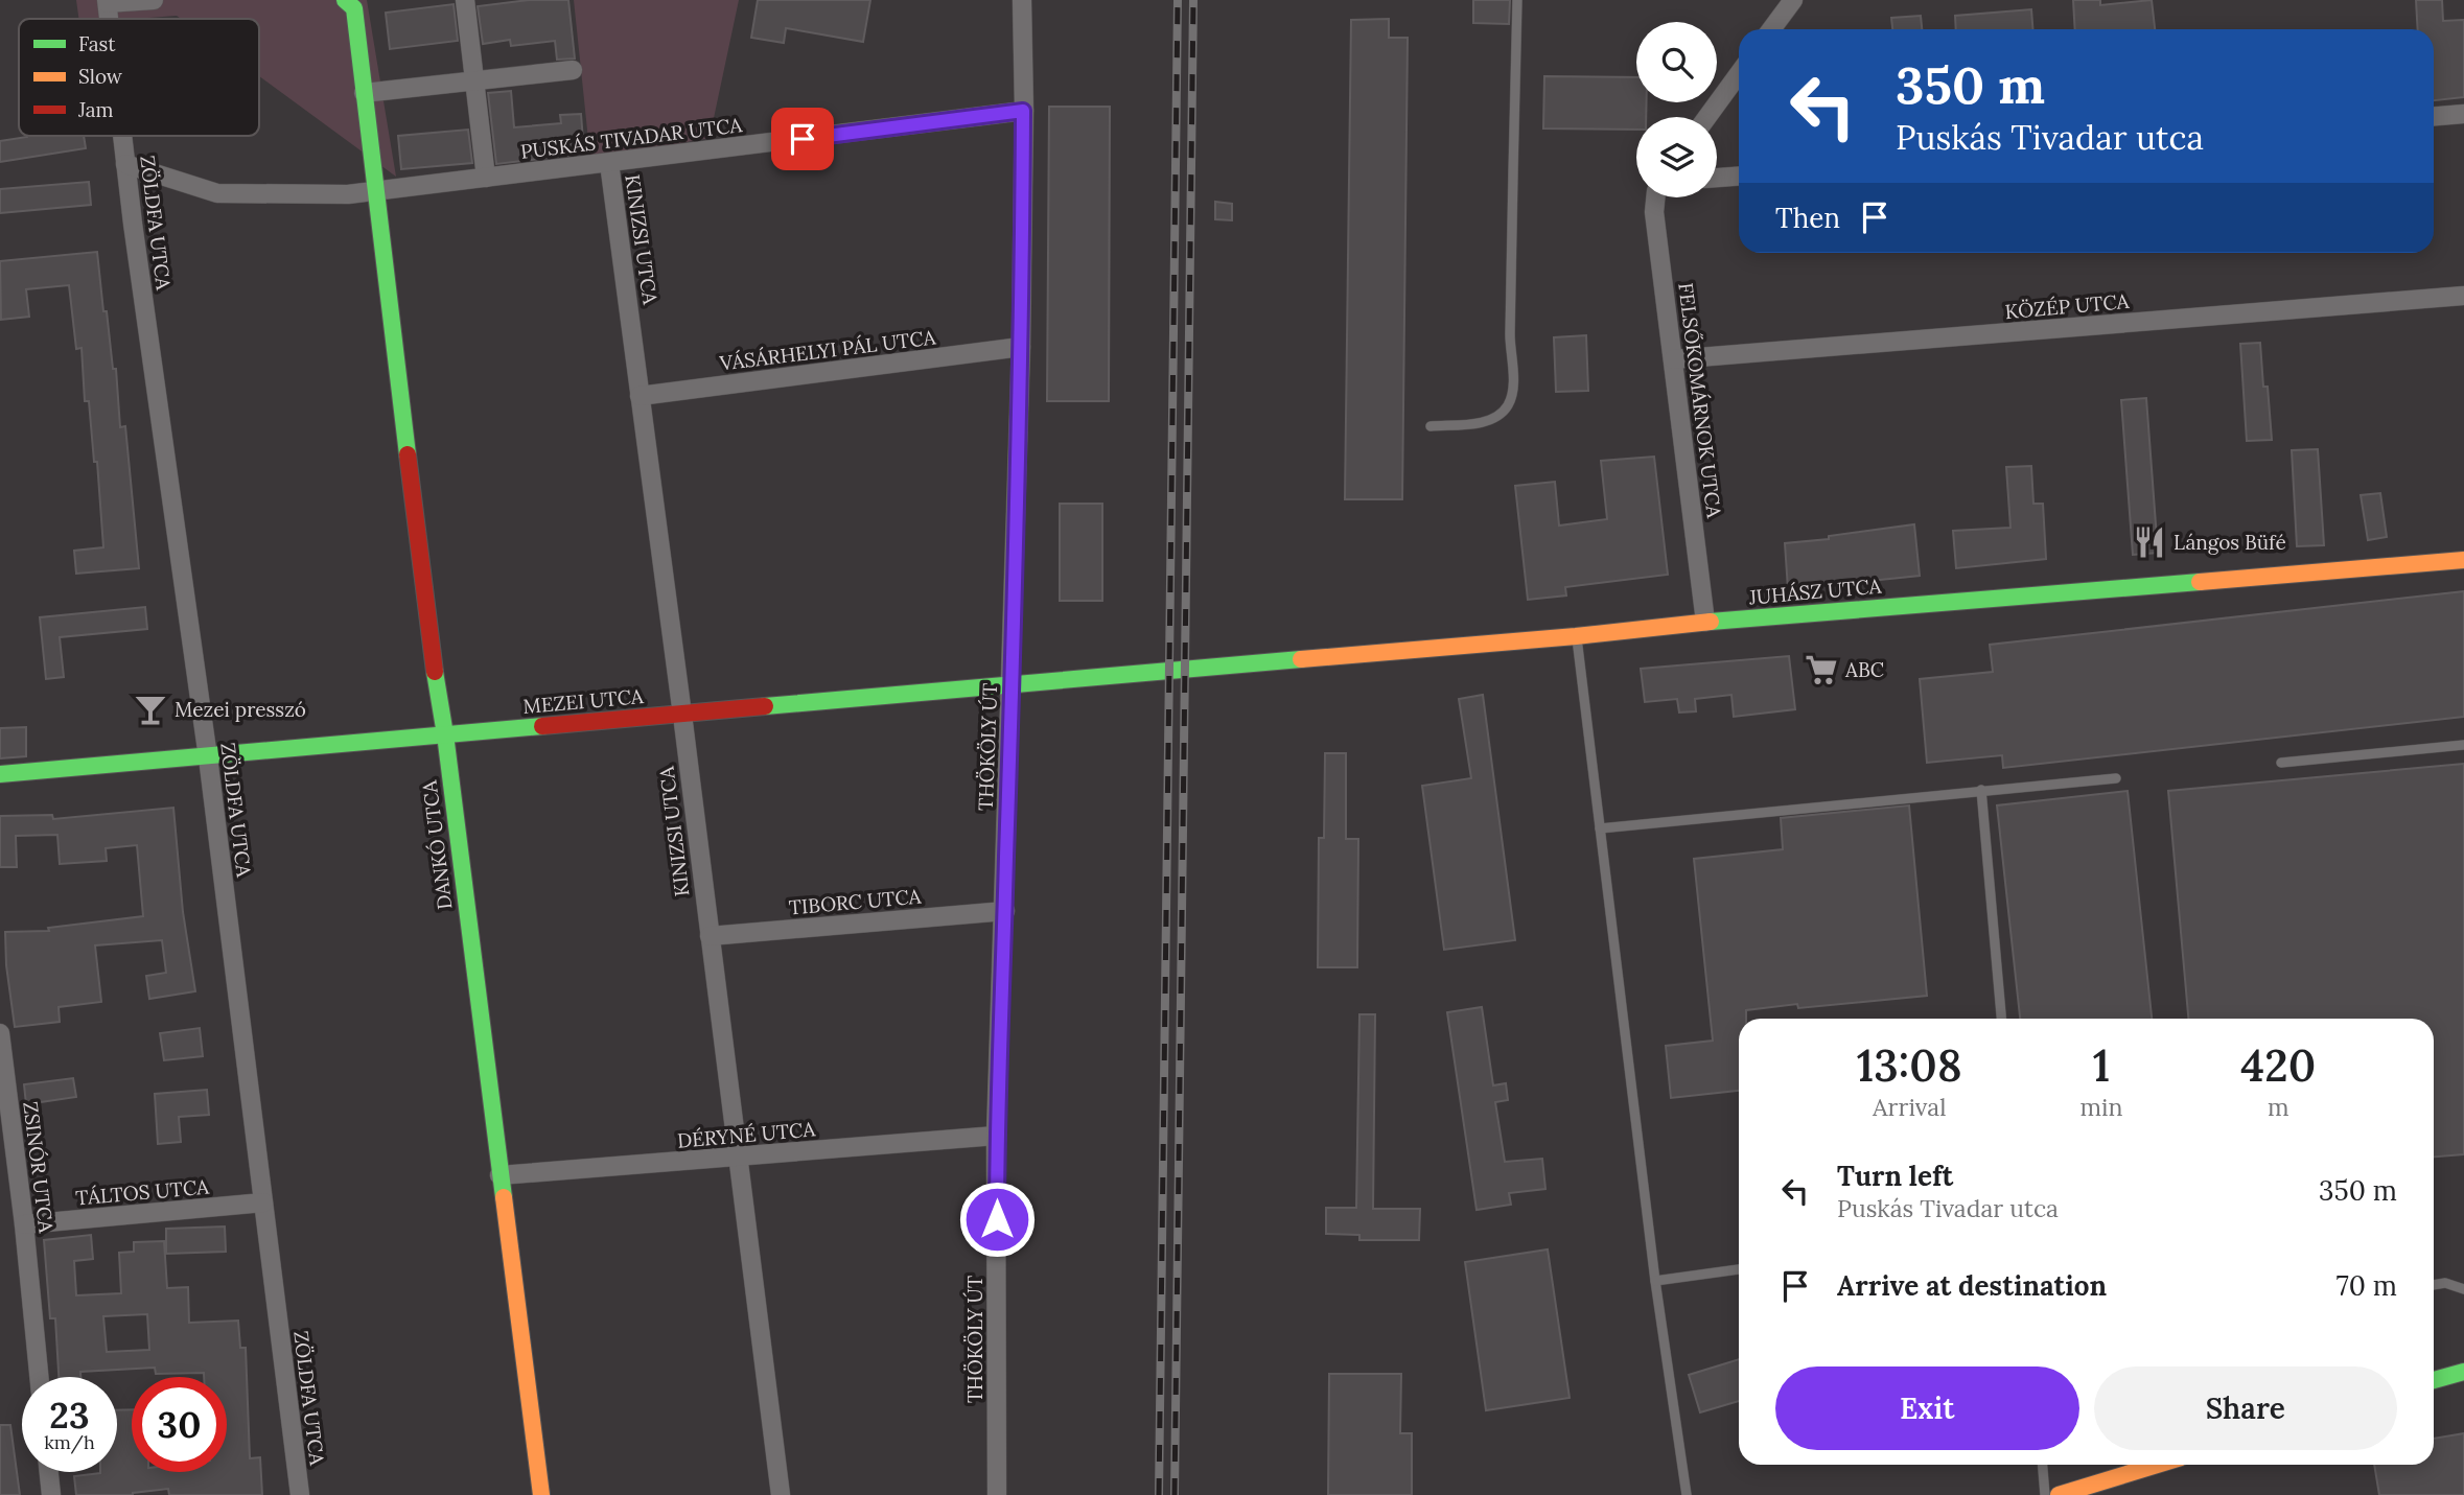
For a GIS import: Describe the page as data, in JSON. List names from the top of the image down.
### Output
{
  "streets": {
    "street": [
      "PUSKÁS TIVADAR UTCA",
      "ZÖLDFA UTCA",
      "KINIZSI UTCA",
      "KÖZÉP UTCA",
      "VÁSÁRHELYI PÁL UTCA",
      "FELSŐKOMÁRNOK UTCA",
      "JUHÁSZ UTCA",
      "MEZEI UTCA",
      "THÖKÖLY ÚT",
      "DANKÓ UTCA",
      "TIBORC UTCA",
      "DÉRYNÉ UTCA",
      "ZSINÓR UTCA",
      "TÁLTOS UTCA"
    ]
  },
  "crossings": [
    ["PUSKÁS TIVADAR UTCA", "ZÖLDFA UTCA"],
    ["PUSKÁS TIVADAR UTCA", "KINIZSI UTCA"],
    ["PUSKÁS TIVADAR UTCA", "THÖKÖLY ÚT"],
    ["PUSKÁS TIVADAR UTCA", "DANKÓ UTCA"],
    ["ZÖLDFA UTCA", "MEZEI UTCA"],
    ["ZÖLDFA UTCA", "TÁLTOS UTCA"],
    ["KINIZSI UTCA", "VÁSÁRHELYI PÁL UTCA"],
    ["KINIZSI UTCA", "MEZEI UTCA"],
    ["KINIZSI UTCA", "TIBORC UTCA"],
    ["KINIZSI UTCA", "DÉRYNÉ UTCA"],
    ["KÖZÉP UTCA", "FELSŐKOMÁRNOK UTCA"],
    ["VÁSÁRHELYI PÁL UTCA", "THÖKÖLY ÚT"],
    ["FELSŐKOMÁRNOK UTCA", "JUHÁSZ UTCA"],
    ["JUHÁSZ UTCA", "MEZEI UTCA"],
    ["MEZEI UTCA", "THÖKÖLY ÚT"],
    ["MEZEI UTCA", "DANKÓ UTCA"],
    ["THÖKÖLY ÚT", "TIBORC UTCA"],
    ["THÖKÖLY ÚT", "DÉRYNÉ UTCA"],
    ["DANKÓ UTCA", "DÉRYNÉ UTCA"],
    ["ZSINÓR UTCA", "TÁLTOS UTCA"]
  ],
  "places": {
    "restaurant": ["Lángos Büfé"],
    "supermarket": ["ABC"],
    "bar": ["Mezei presszó"]
  },
  "legend": ["Fast", "Slow", "Jam"],
  "page": {
    "turn": ["350 m", "Puskás Tivadar utca"],
    "then": "Then",
    "eta": [
      "13:08",
      "Arrival",
      "1",
      "min",
      "420",
      "m"
    ],
    "list": [
      {
        "name": "Turn left",
        "note": "Puskás Tivadar utca",
        "value": "350 m"
      },
      {
        "name": "Arrive at destination",
        "value": "70 m"
      }
    ],
    "buttons": ["Exit", "Share"],
    "speed": "23 km/h",
    "limit": "30"
  }
}
